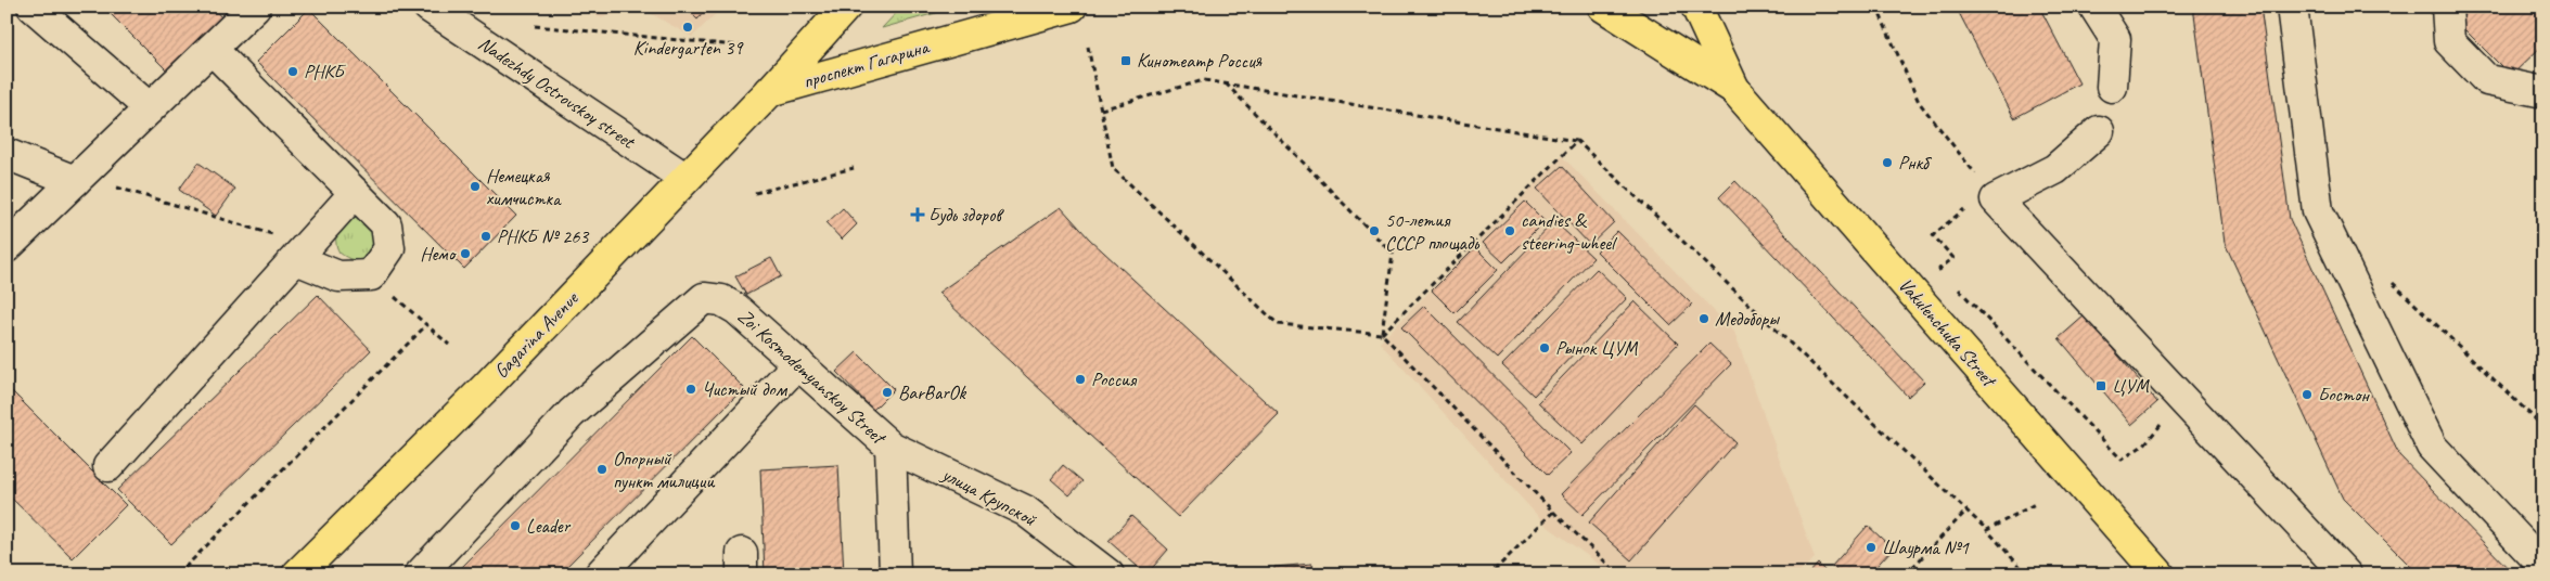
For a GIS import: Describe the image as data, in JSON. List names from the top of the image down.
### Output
{
  "streets": {
    "main road": ["проспект Гагарина", "Vakulenchuka Street", "Gagarina Avenue"],
    "street": ["Nadezhdy Ostrovskoy street", "Zoi Kosmodemyanskoy Street", "улица Крупской"]
  },
  "crossings": [
    ["проспект Гагарина", "Gagarina Avenue"],
    ["Nadezhdy Ostrovskoy street", "Gagarina Avenue"],
    ["Zoi Kosmodemyanskoy Street", "улица Крупской"]
  ],
  "places": {
    "other": [
      "Kindergarten 39",
      "РНКБ",
      "Рнкб",
      "Немецкая химчистка",
      "50-летия СССР площадь",
      "candies & steering-wheel",
      "РНКБ № 263",
      "Немо",
      "Медоборы",
      "Рынок ЦУМ",
      "Россия",
      "Чистый дом",
      "BarBarOk",
      "Бостон",
      "Опорный пункт милиции",
      "Leader",
      "Шаурма №1"
    ],
    "transit": ["Кинотеатр Россия", "ЦУМ"],
    "health": ["Будь здоров"]
  }
}
